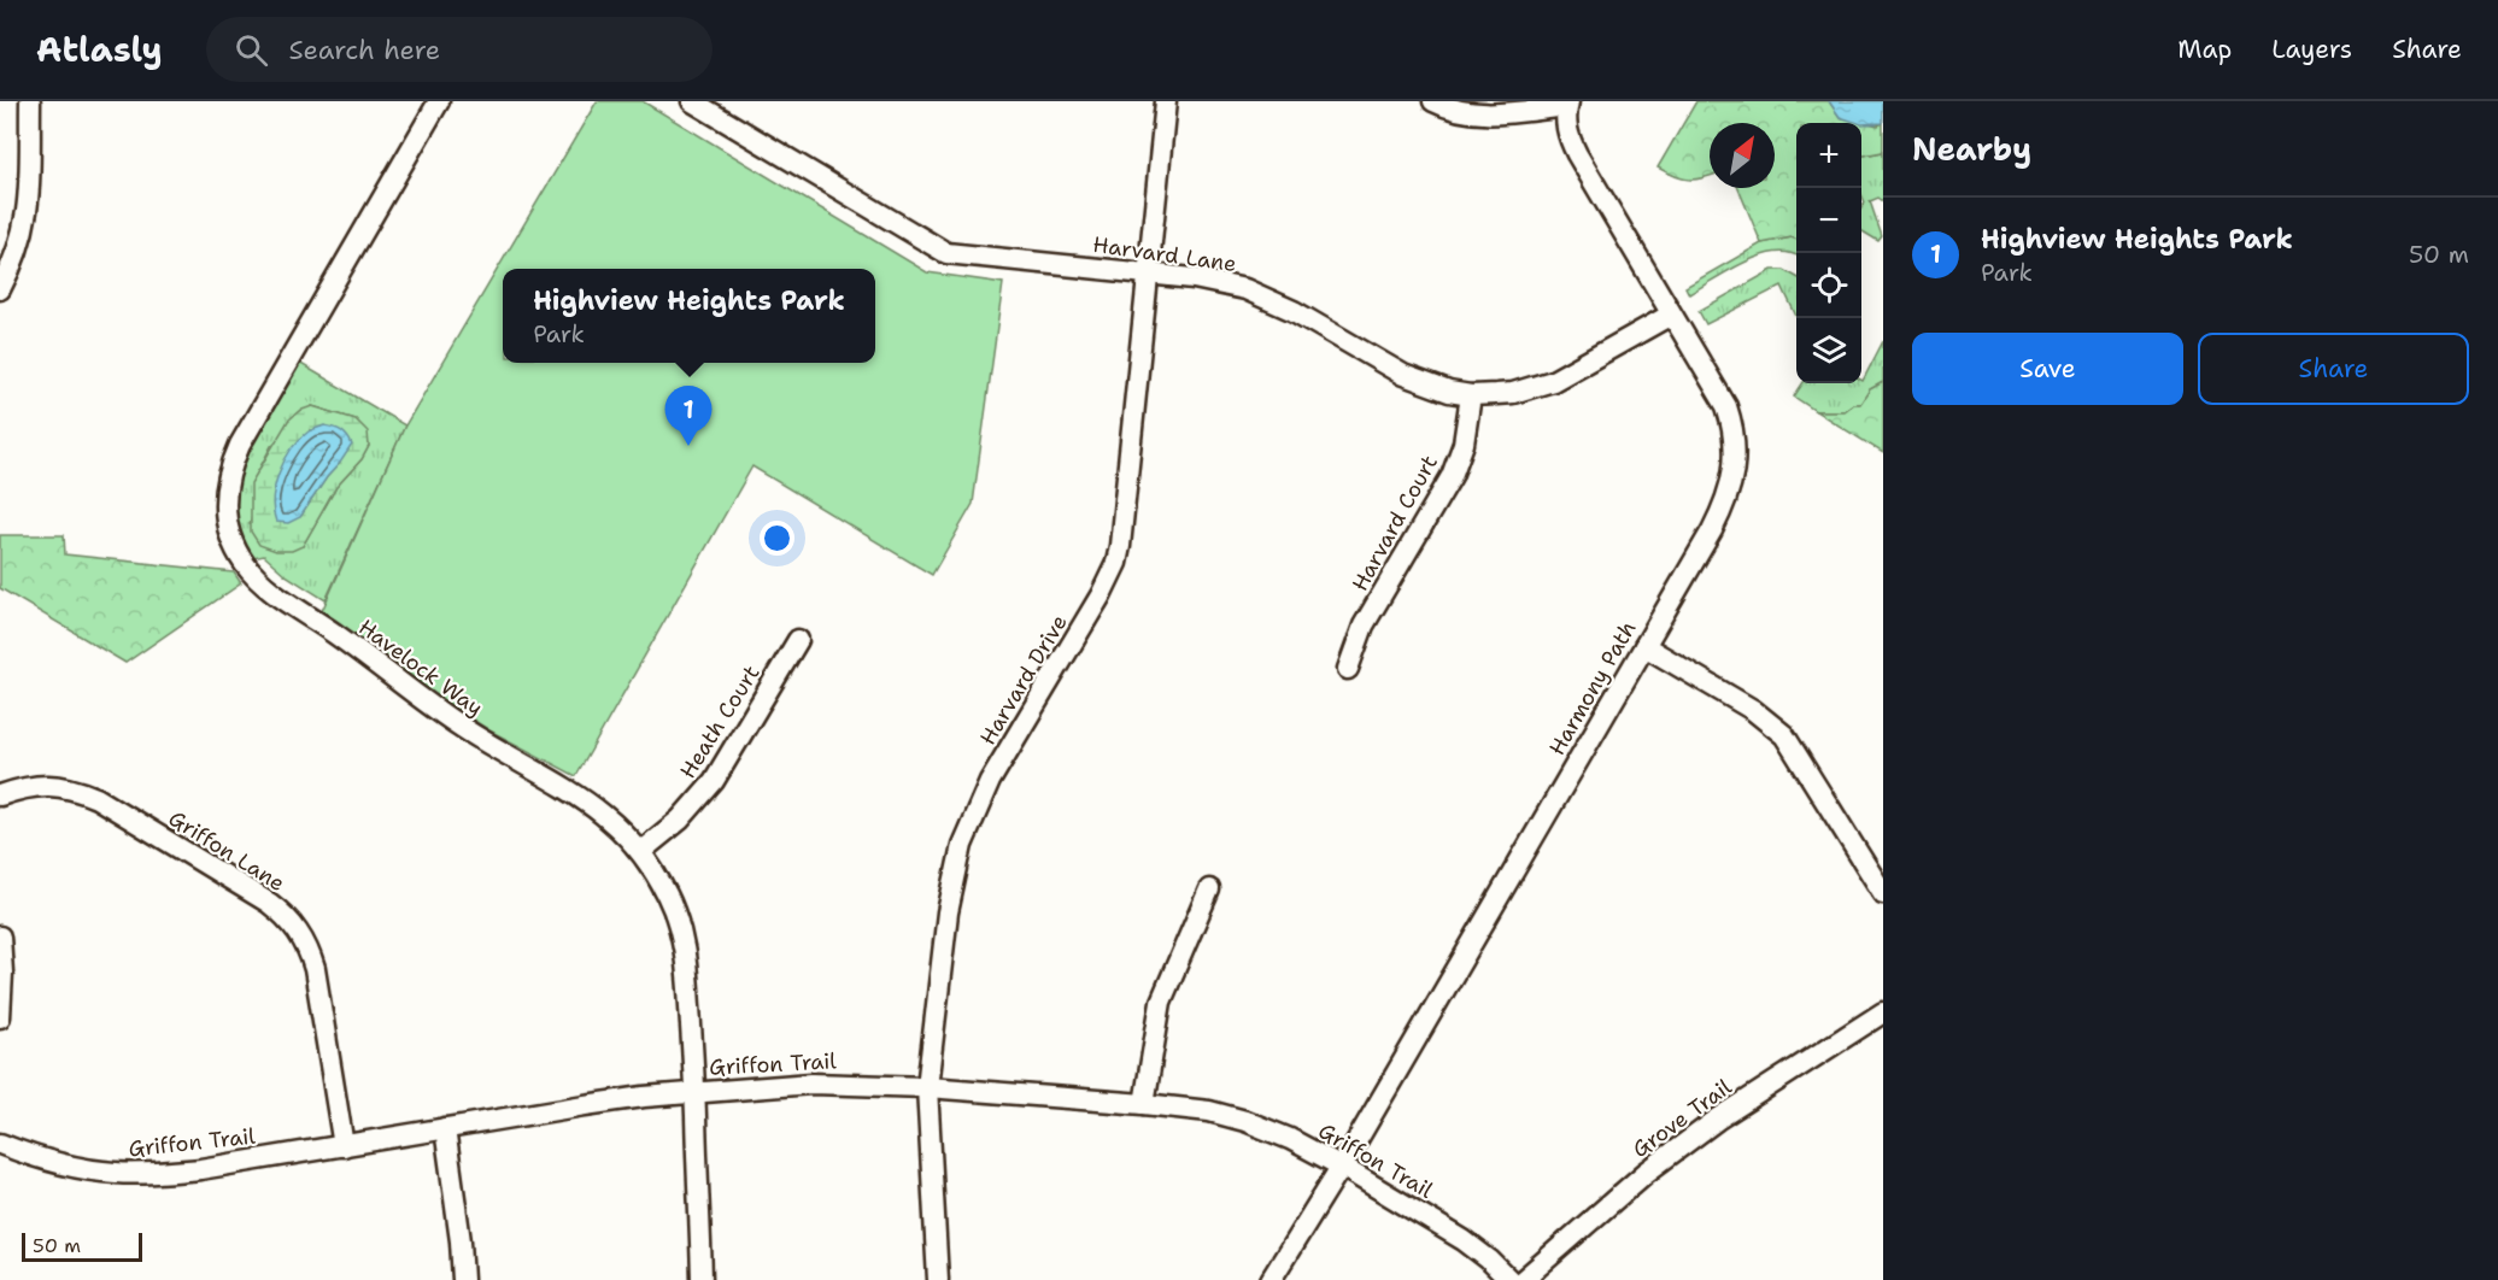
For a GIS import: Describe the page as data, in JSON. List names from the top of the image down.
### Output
{
  "streets": {
    "street": [
      "Harvard Lane",
      "Harvard Court",
      "Havelock Way",
      "Harvard Drive",
      "Harmony Path",
      "Heath Court",
      "Griffon Lane",
      "Griffon Trail",
      "Grove Trail"
    ]
  },
  "crossings": [
    ["Harvard Lane", "Harvard Court"],
    ["Harvard Lane", "Harvard Drive"],
    ["Harvard Lane", "Harmony Path"],
    ["Havelock Way", "Heath Court"],
    ["Havelock Way", "Griffon Trail"],
    ["Harvard Drive", "Griffon Trail"],
    ["Harmony Path", "Griffon Trail"],
    ["Griffon Lane", "Griffon Trail"]
  ],
  "scale_bar": "50 m",
  "north": "top right",
  "page": {
    "header": "Atlasly",
    "search": "Search here",
    "nav": ["Map", "Layers", "Share"],
    "heading": "Nearby",
    "map_buttons": ["+", "−"],
    "list": [
      {
        "mark": "1",
        "name": "Highview Heights Park",
        "note": "Park",
        "value": "50 m"
      }
    ],
    "popup": ["Highview Heights Park", "Park"],
    "buttons": ["Save", "Share"],
    "pins": "1",
    "scale": "50 m"
  }
}
